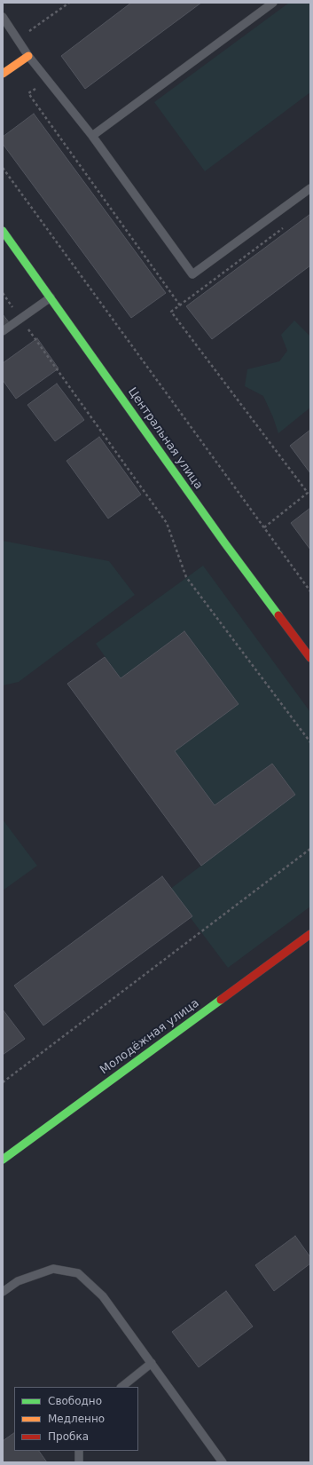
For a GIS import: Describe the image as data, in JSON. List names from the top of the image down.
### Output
{
  "streets": {
    "street": ["Центральная улица", "Молодёжная улица"]
  },
  "legend": ["Свободно", "Медленно", "Пробка"]
}
